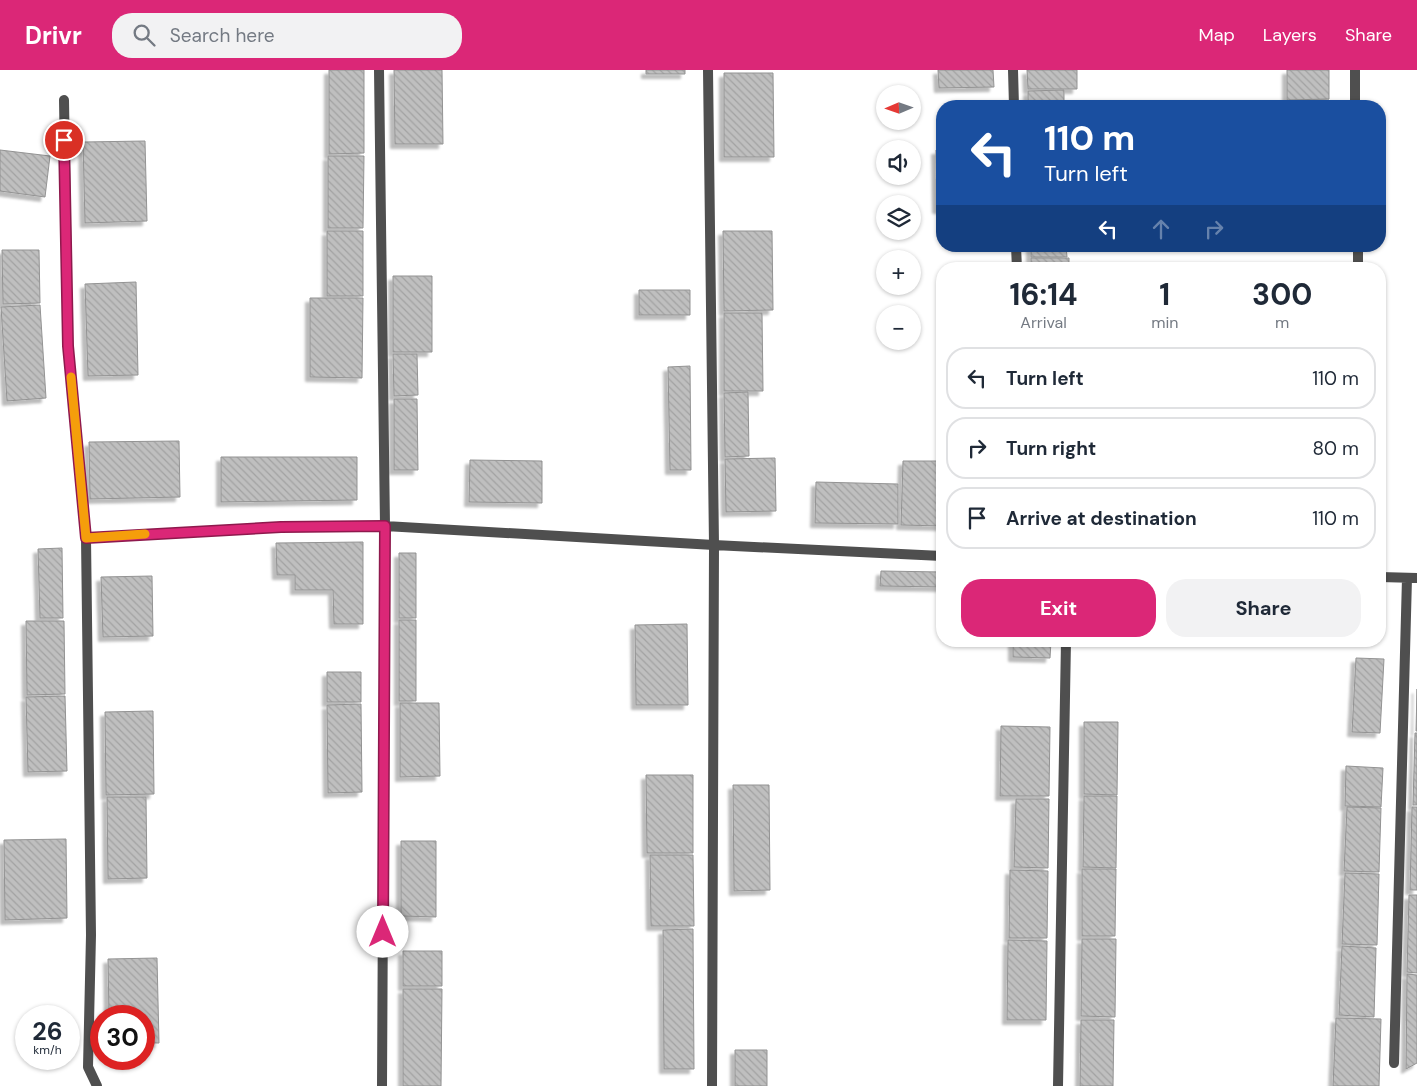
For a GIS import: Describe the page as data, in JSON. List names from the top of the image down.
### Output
{
  "north": "left",
  "page": {
    "header": "Drivr",
    "search": "Search here",
    "nav": ["Map", "Layers", "Share"],
    "map_buttons": ["+", "−"],
    "turn": ["110 m", "Turn left"],
    "eta": [
      "16:14",
      "Arrival",
      "1",
      "min",
      "300",
      "m"
    ],
    "list": [
      {
        "name": "Turn left",
        "value": "110 m"
      },
      {
        "name": "Turn right",
        "value": "80 m"
      },
      {
        "name": "Arrive at destination",
        "value": "110 m"
      }
    ],
    "buttons": ["Exit", "Share"],
    "speed": "26 km/h",
    "limit": "30"
  }
}
